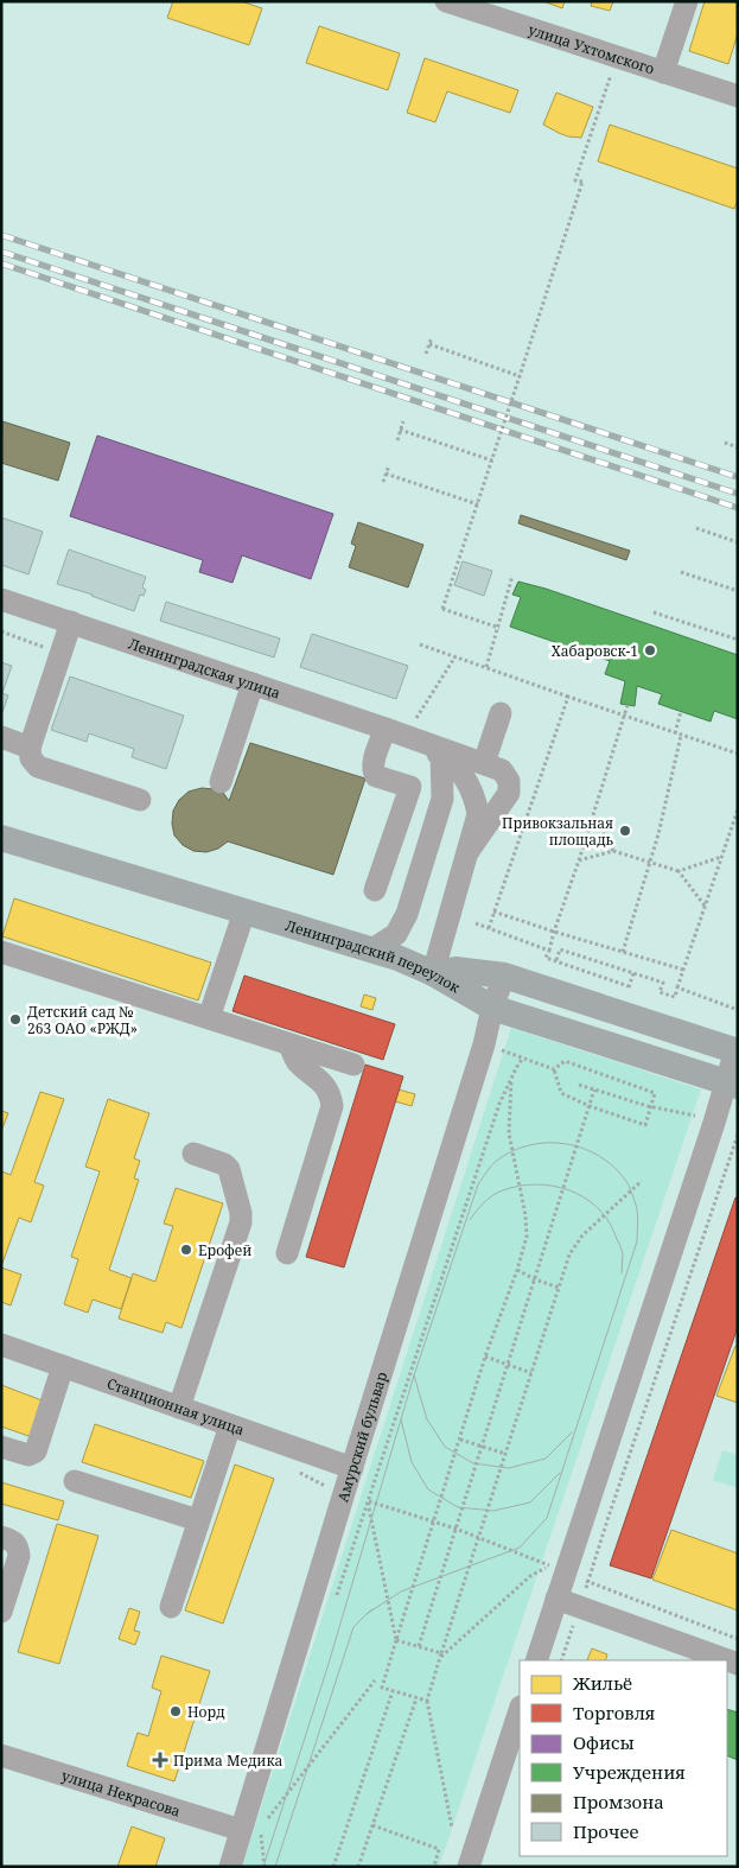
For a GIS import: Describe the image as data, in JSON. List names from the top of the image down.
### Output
{
  "streets": {
    "main road": ["Ленинградский переулок"],
    "street": [
      "улица Ухтомского",
      "Ленинградская улица",
      "Станционная улица",
      "Амурский бульвар",
      "улица Некрасова"
    ]
  },
  "crossings": [
    ["Ленинградский переулок", "Амурский бульвар"],
    ["Станционная улица", "Амурский бульвар"],
    ["Амурский бульвар", "улица Некрасова"]
  ],
  "places": {
    "other": [
      "Хабаровск-1",
      "Привокзальная площадь",
      "Детский сад № 263 ОАО «РЖД»",
      "Ерофей",
      "Норд"
    ],
    "health": ["Прима Медика"]
  },
  "legend": [
    "Жильё",
    "Торговля",
    "Офисы",
    "Учреждения",
    "Промзона",
    "Прочее"
  ]
}
